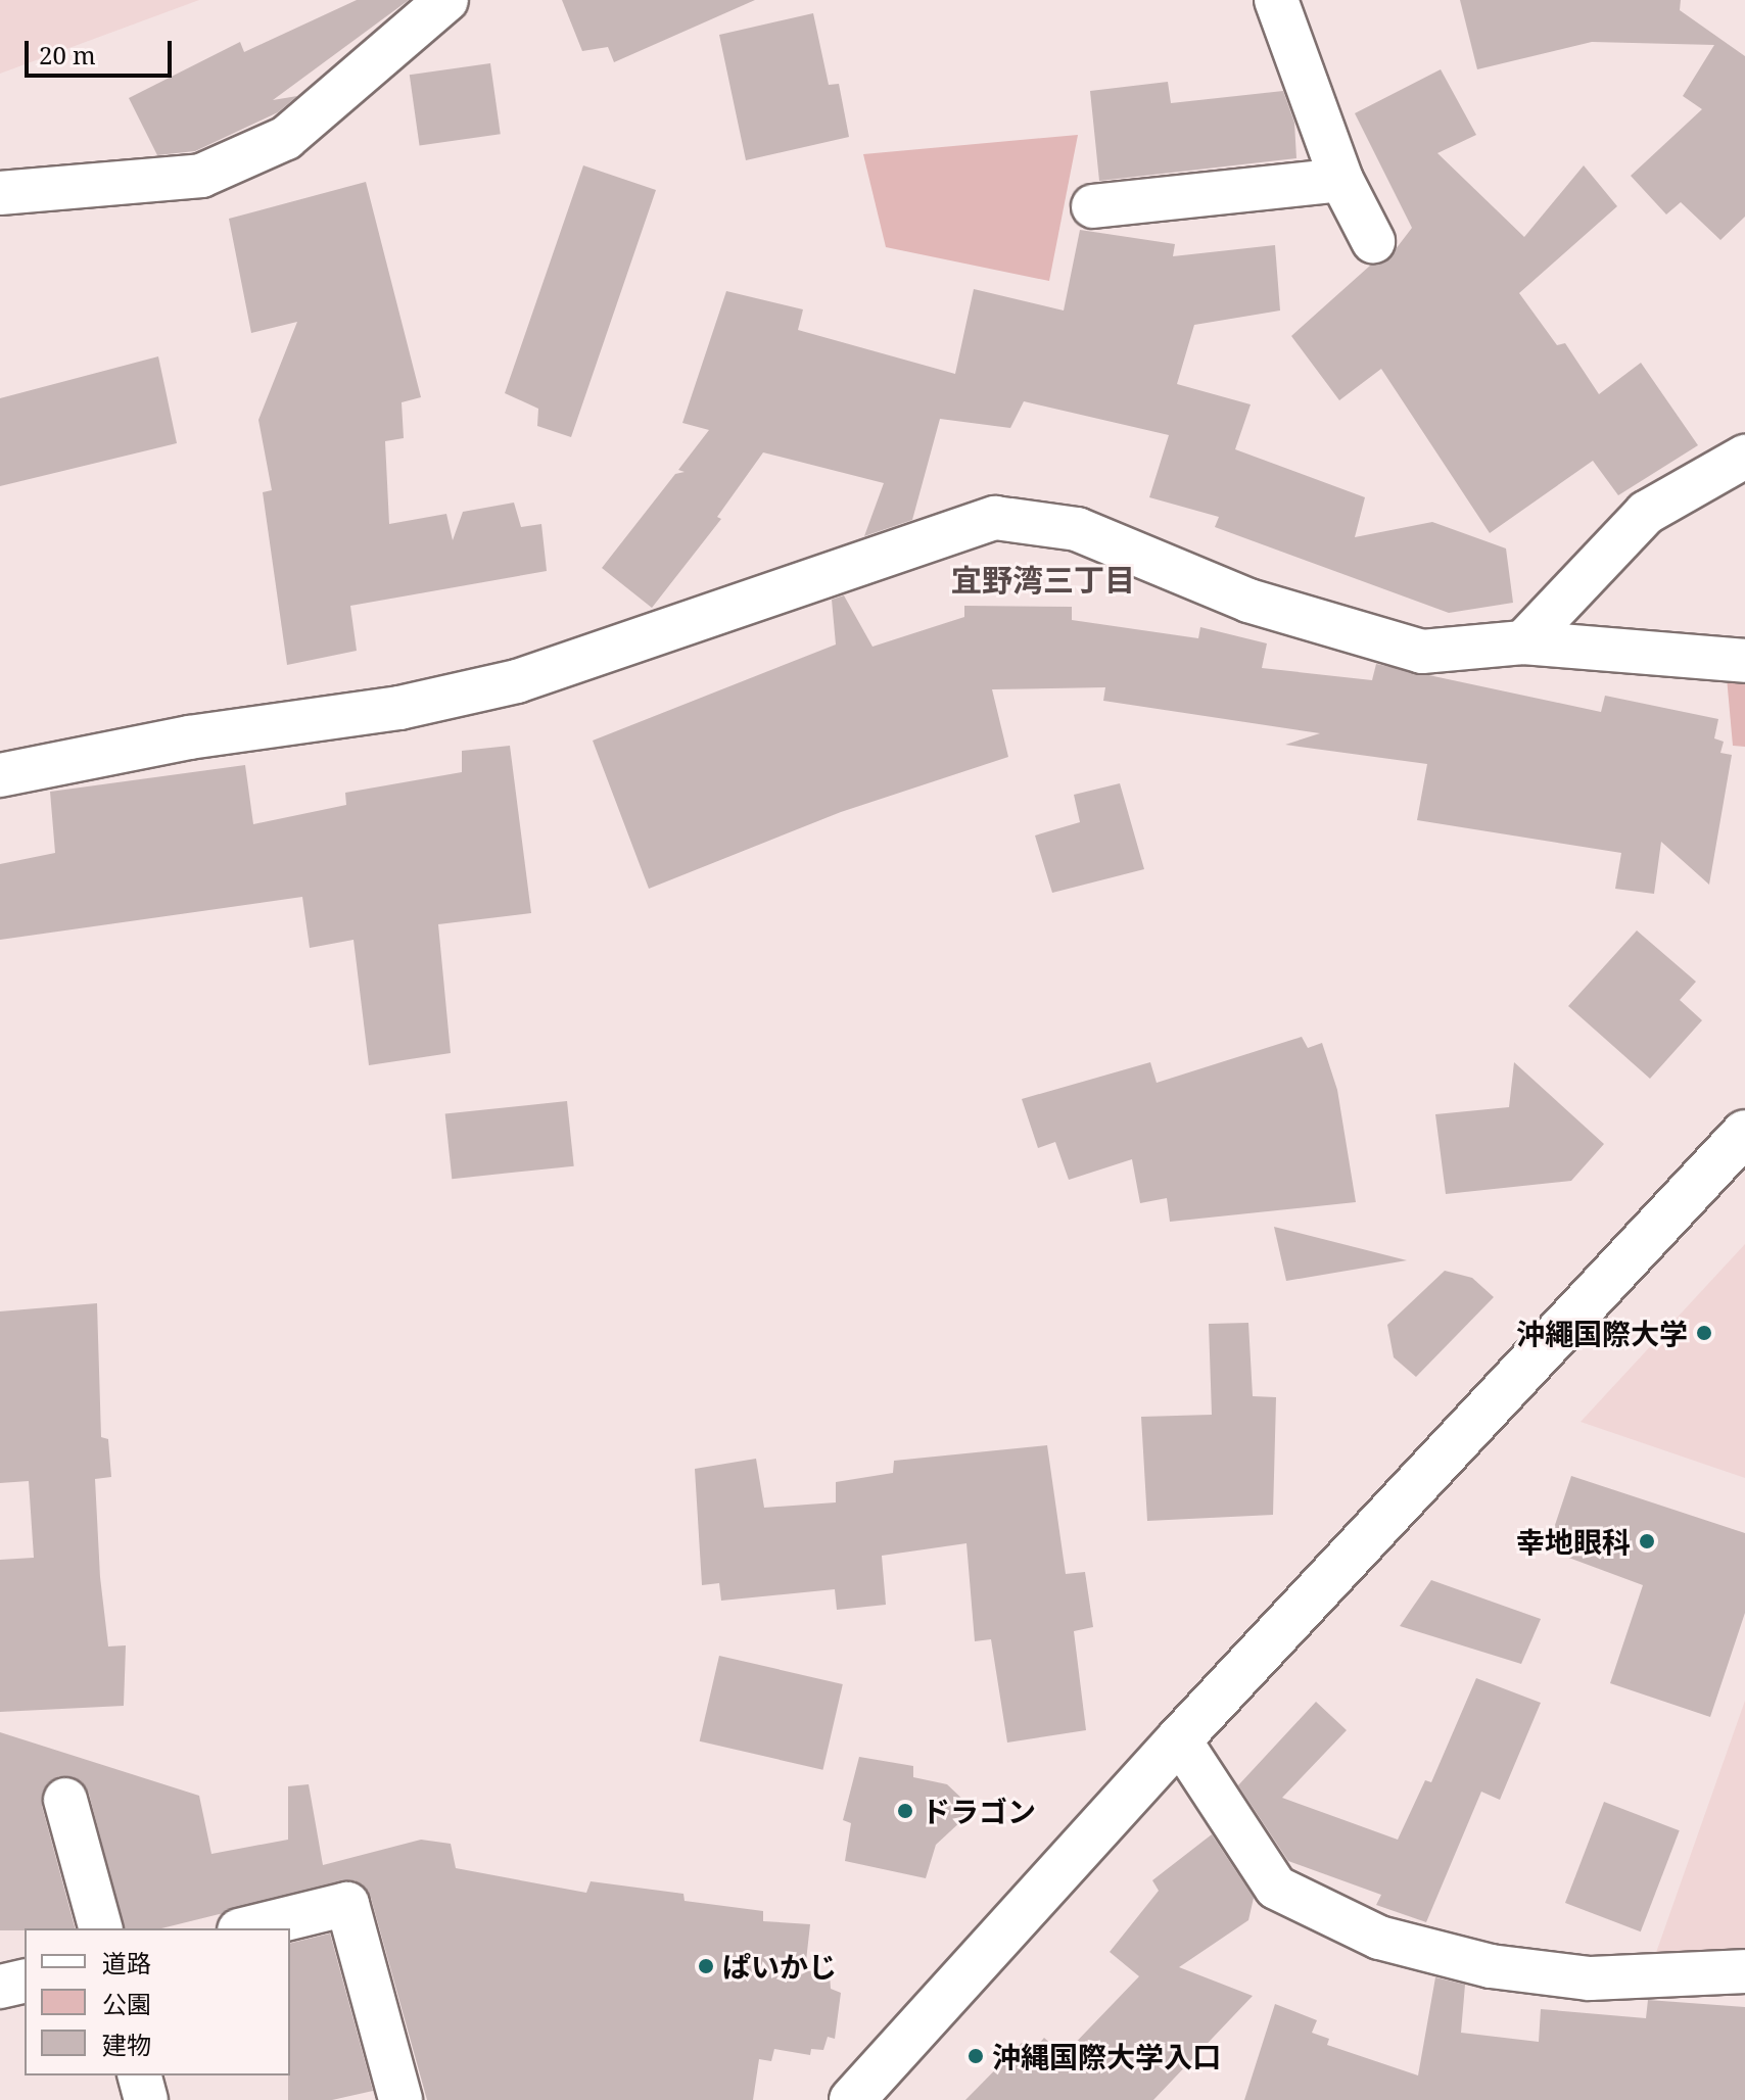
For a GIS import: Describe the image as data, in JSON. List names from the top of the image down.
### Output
{
  "districts": ["宜野湾三丁目"],
  "places": [
    "沖繩国際大学",
    "幸地眼科",
    "ドラゴン",
    "ぱいかじ",
    "沖縄国際大学入口"
  ],
  "legend": ["道路", "公園", "建物"],
  "scale_bar": "20 m"
}
